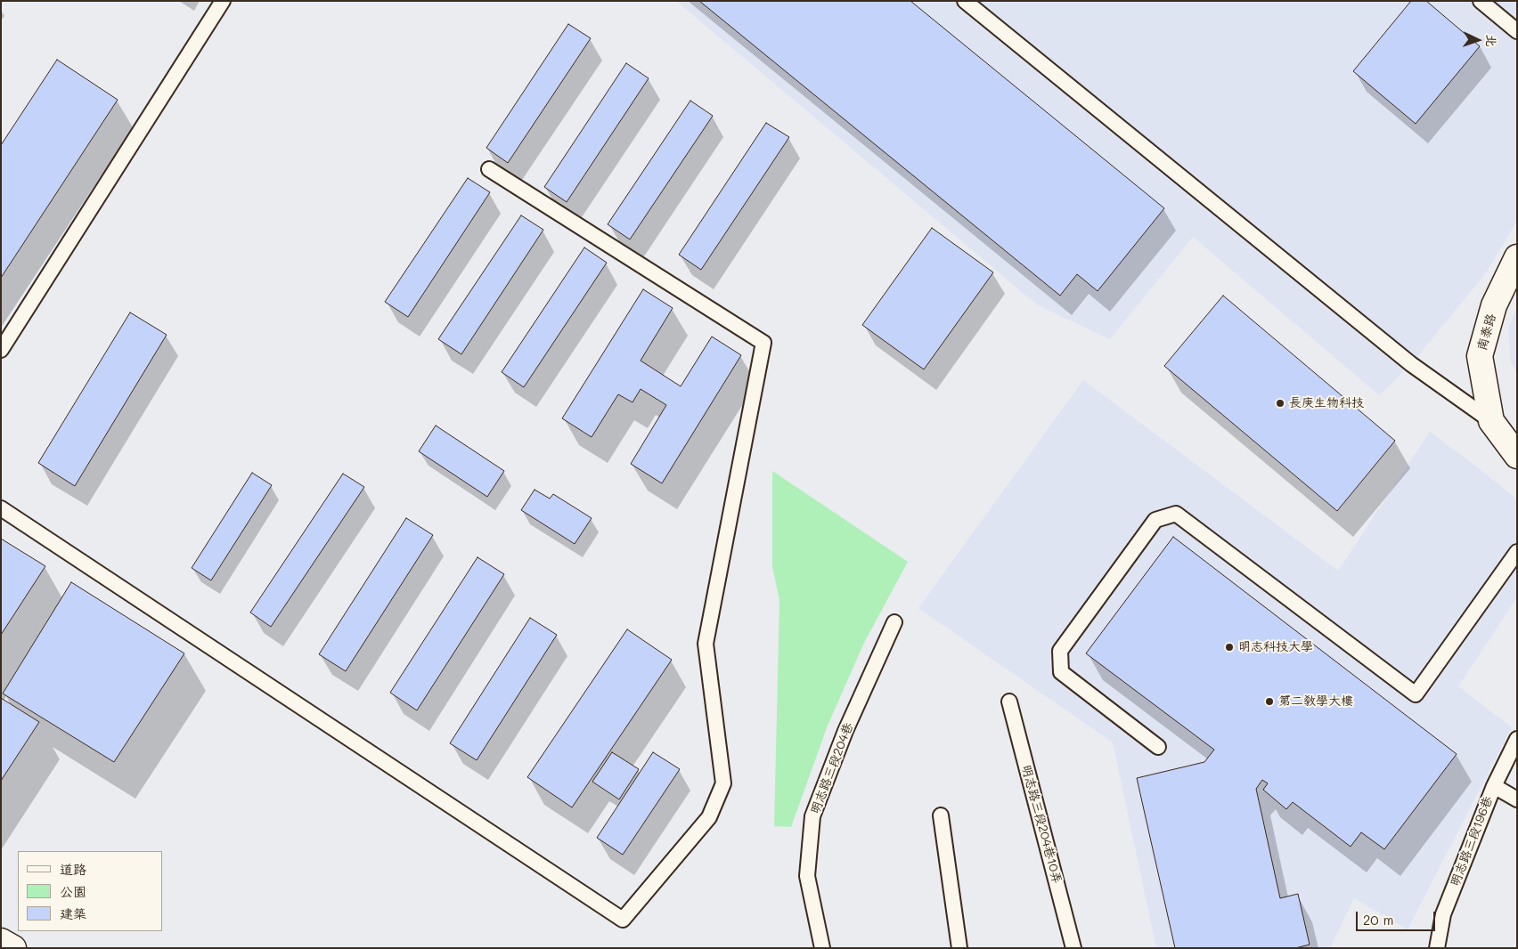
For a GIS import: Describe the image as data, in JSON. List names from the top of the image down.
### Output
{
  "streets": {
    "street": ["南泰路"],
    "lane": ["明志路三段204巷", "明志路三段204巷10弄", "明志路三段196巷"]
  },
  "places": ["長庚生物科技", "明志科技大學", "第二教學大樓"],
  "legend": ["道路", "公園", "建築"],
  "scale_bar": "20 m",
  "north": "right"
}
